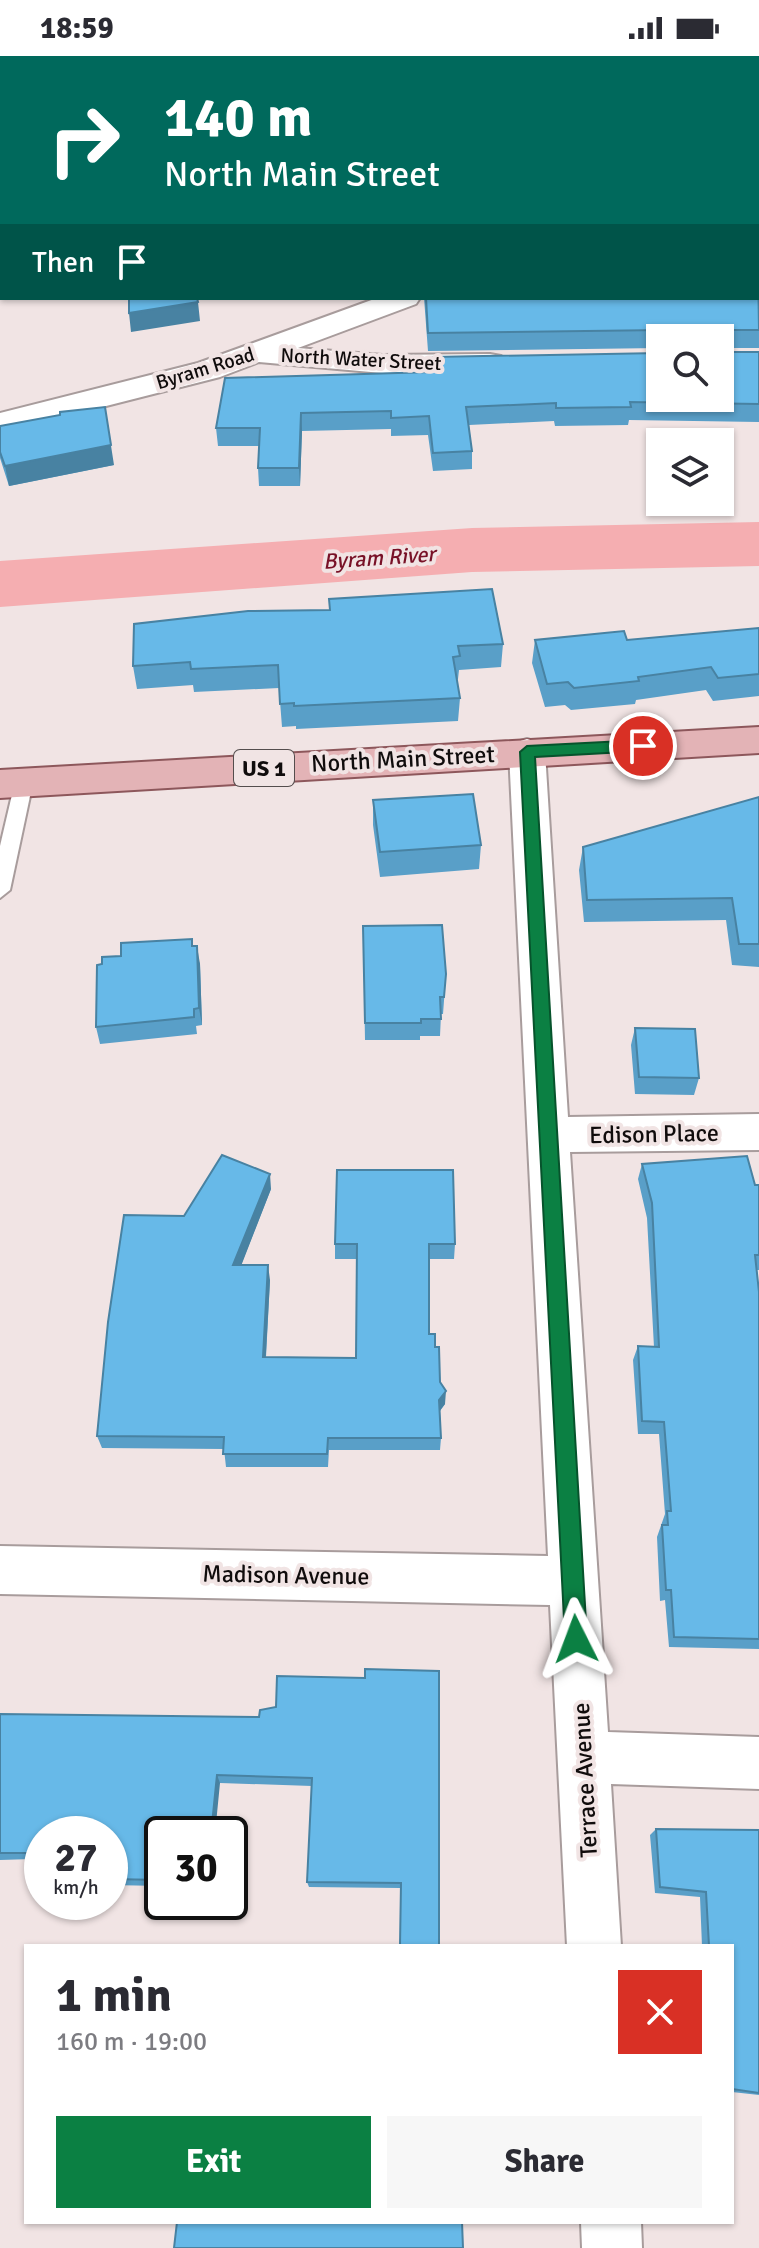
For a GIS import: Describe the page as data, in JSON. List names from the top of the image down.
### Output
{
  "streets": {
    "main road": [
      "North Water Street",
      "Byram Road",
      "North Main Street",
      "US 1"
    ],
    "street": ["Edison Place", "Madison Avenue", "Terrace Avenue"]
  },
  "crossings": [
    ["North Water Street", "Byram Road"],
    ["North Main Street", "Terrace Avenue"],
    ["Edison Place", "Terrace Avenue"],
    ["Madison Avenue", "Terrace Avenue"]
  ],
  "water": ["Byram River"],
  "page": {
    "status": "18:59",
    "turn": ["140 m", "North Main Street"],
    "then": "Then",
    "speed": "27 km/h",
    "limit": "30",
    "heading": ["1 min", "160 m · 19:00"],
    "buttons": ["Exit", "Share"]
  }
}
